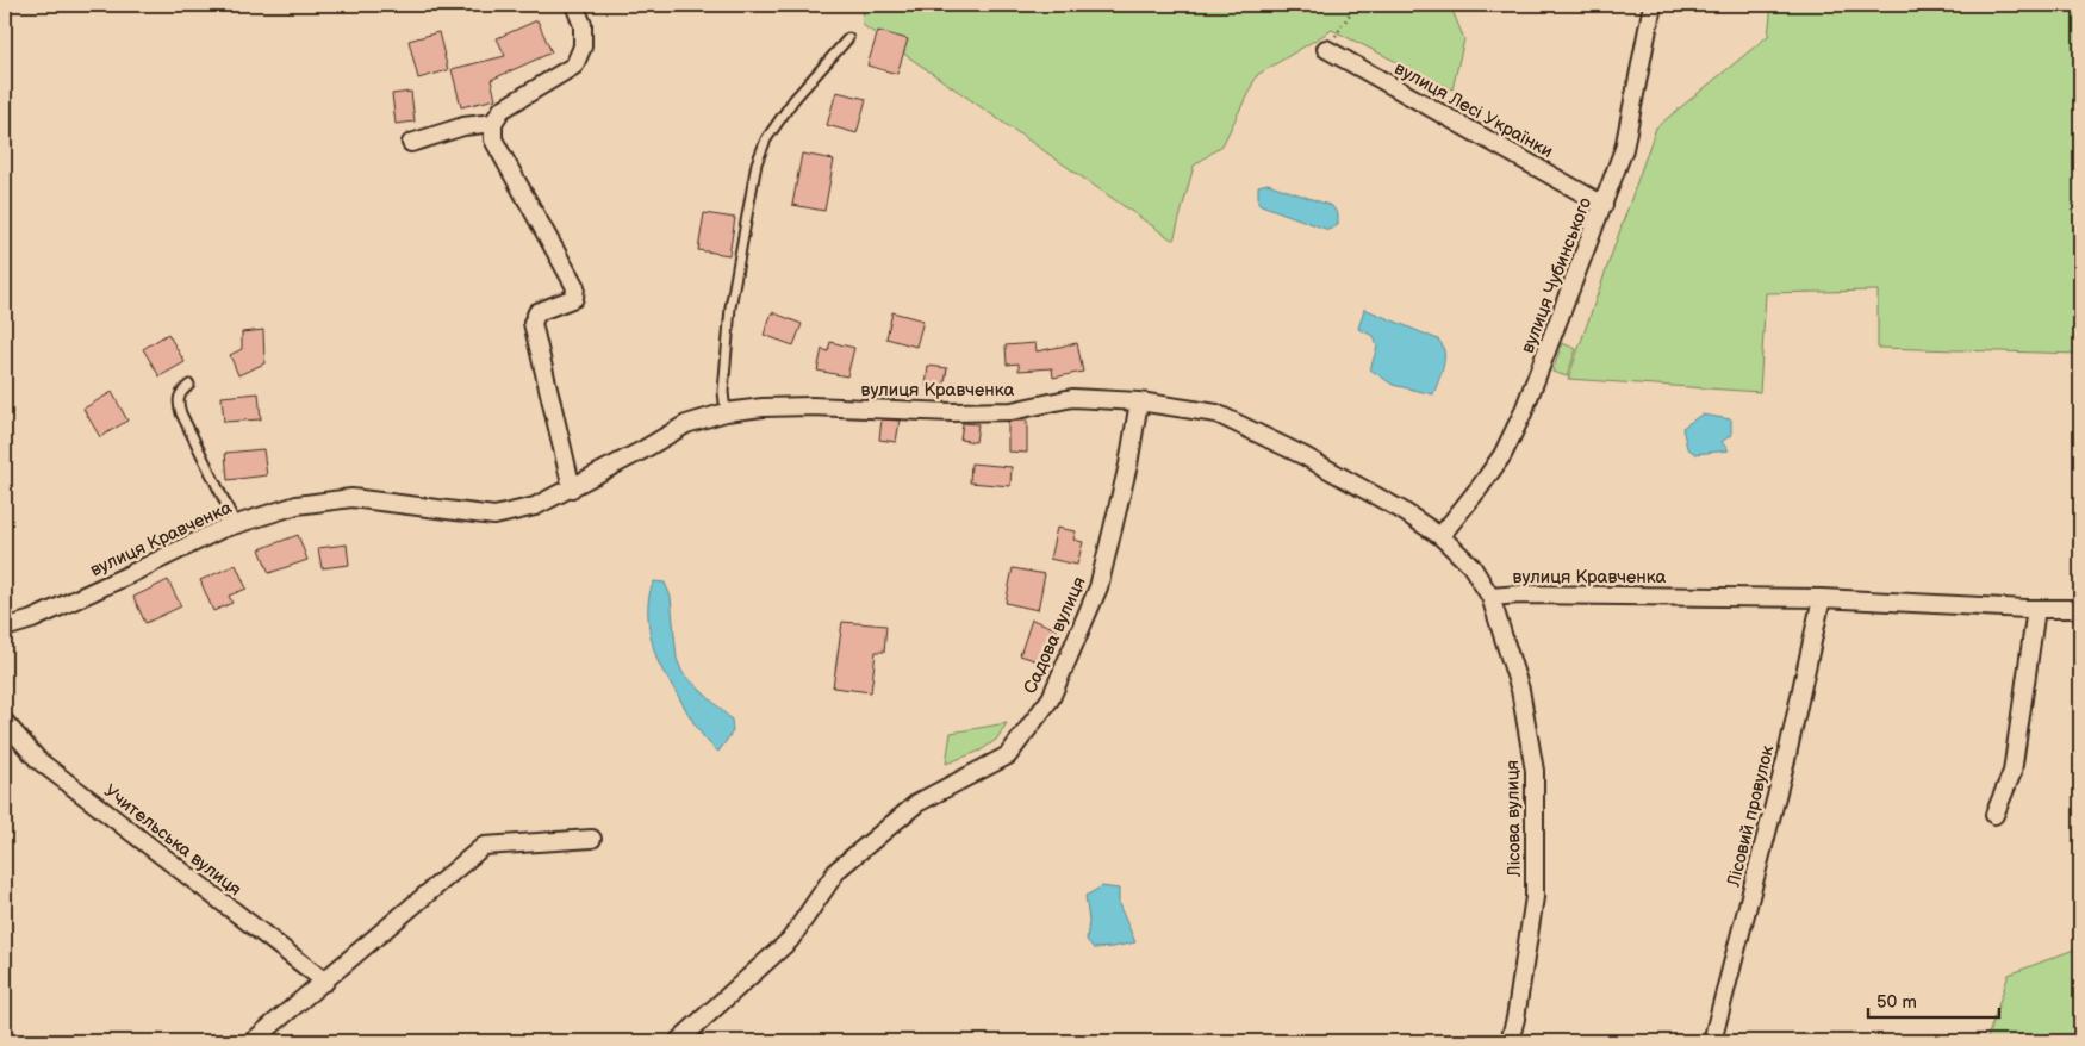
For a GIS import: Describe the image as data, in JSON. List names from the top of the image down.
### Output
{
  "streets": {
    "street": [
      "вулиця Лесі Українки",
      "вулиця Чубинського",
      "вулиця Кравченка",
      "Садова вулиця",
      "Лісовий провулок",
      "Лісова вулиця",
      "Учительська вулиця"
    ]
  },
  "crossings": [
    ["вулиця Лесі Українки", "вулиця Чубинського"],
    ["вулиця Чубинського", "вулиця Кравченка"],
    ["вулиця Кравченка", "Садова вулиця"],
    ["вулиця Кравченка", "Лісовий провулок"],
    ["вулиця Кравченка", "Лісова вулиця"]
  ],
  "scale_bar": "50 m"
}
